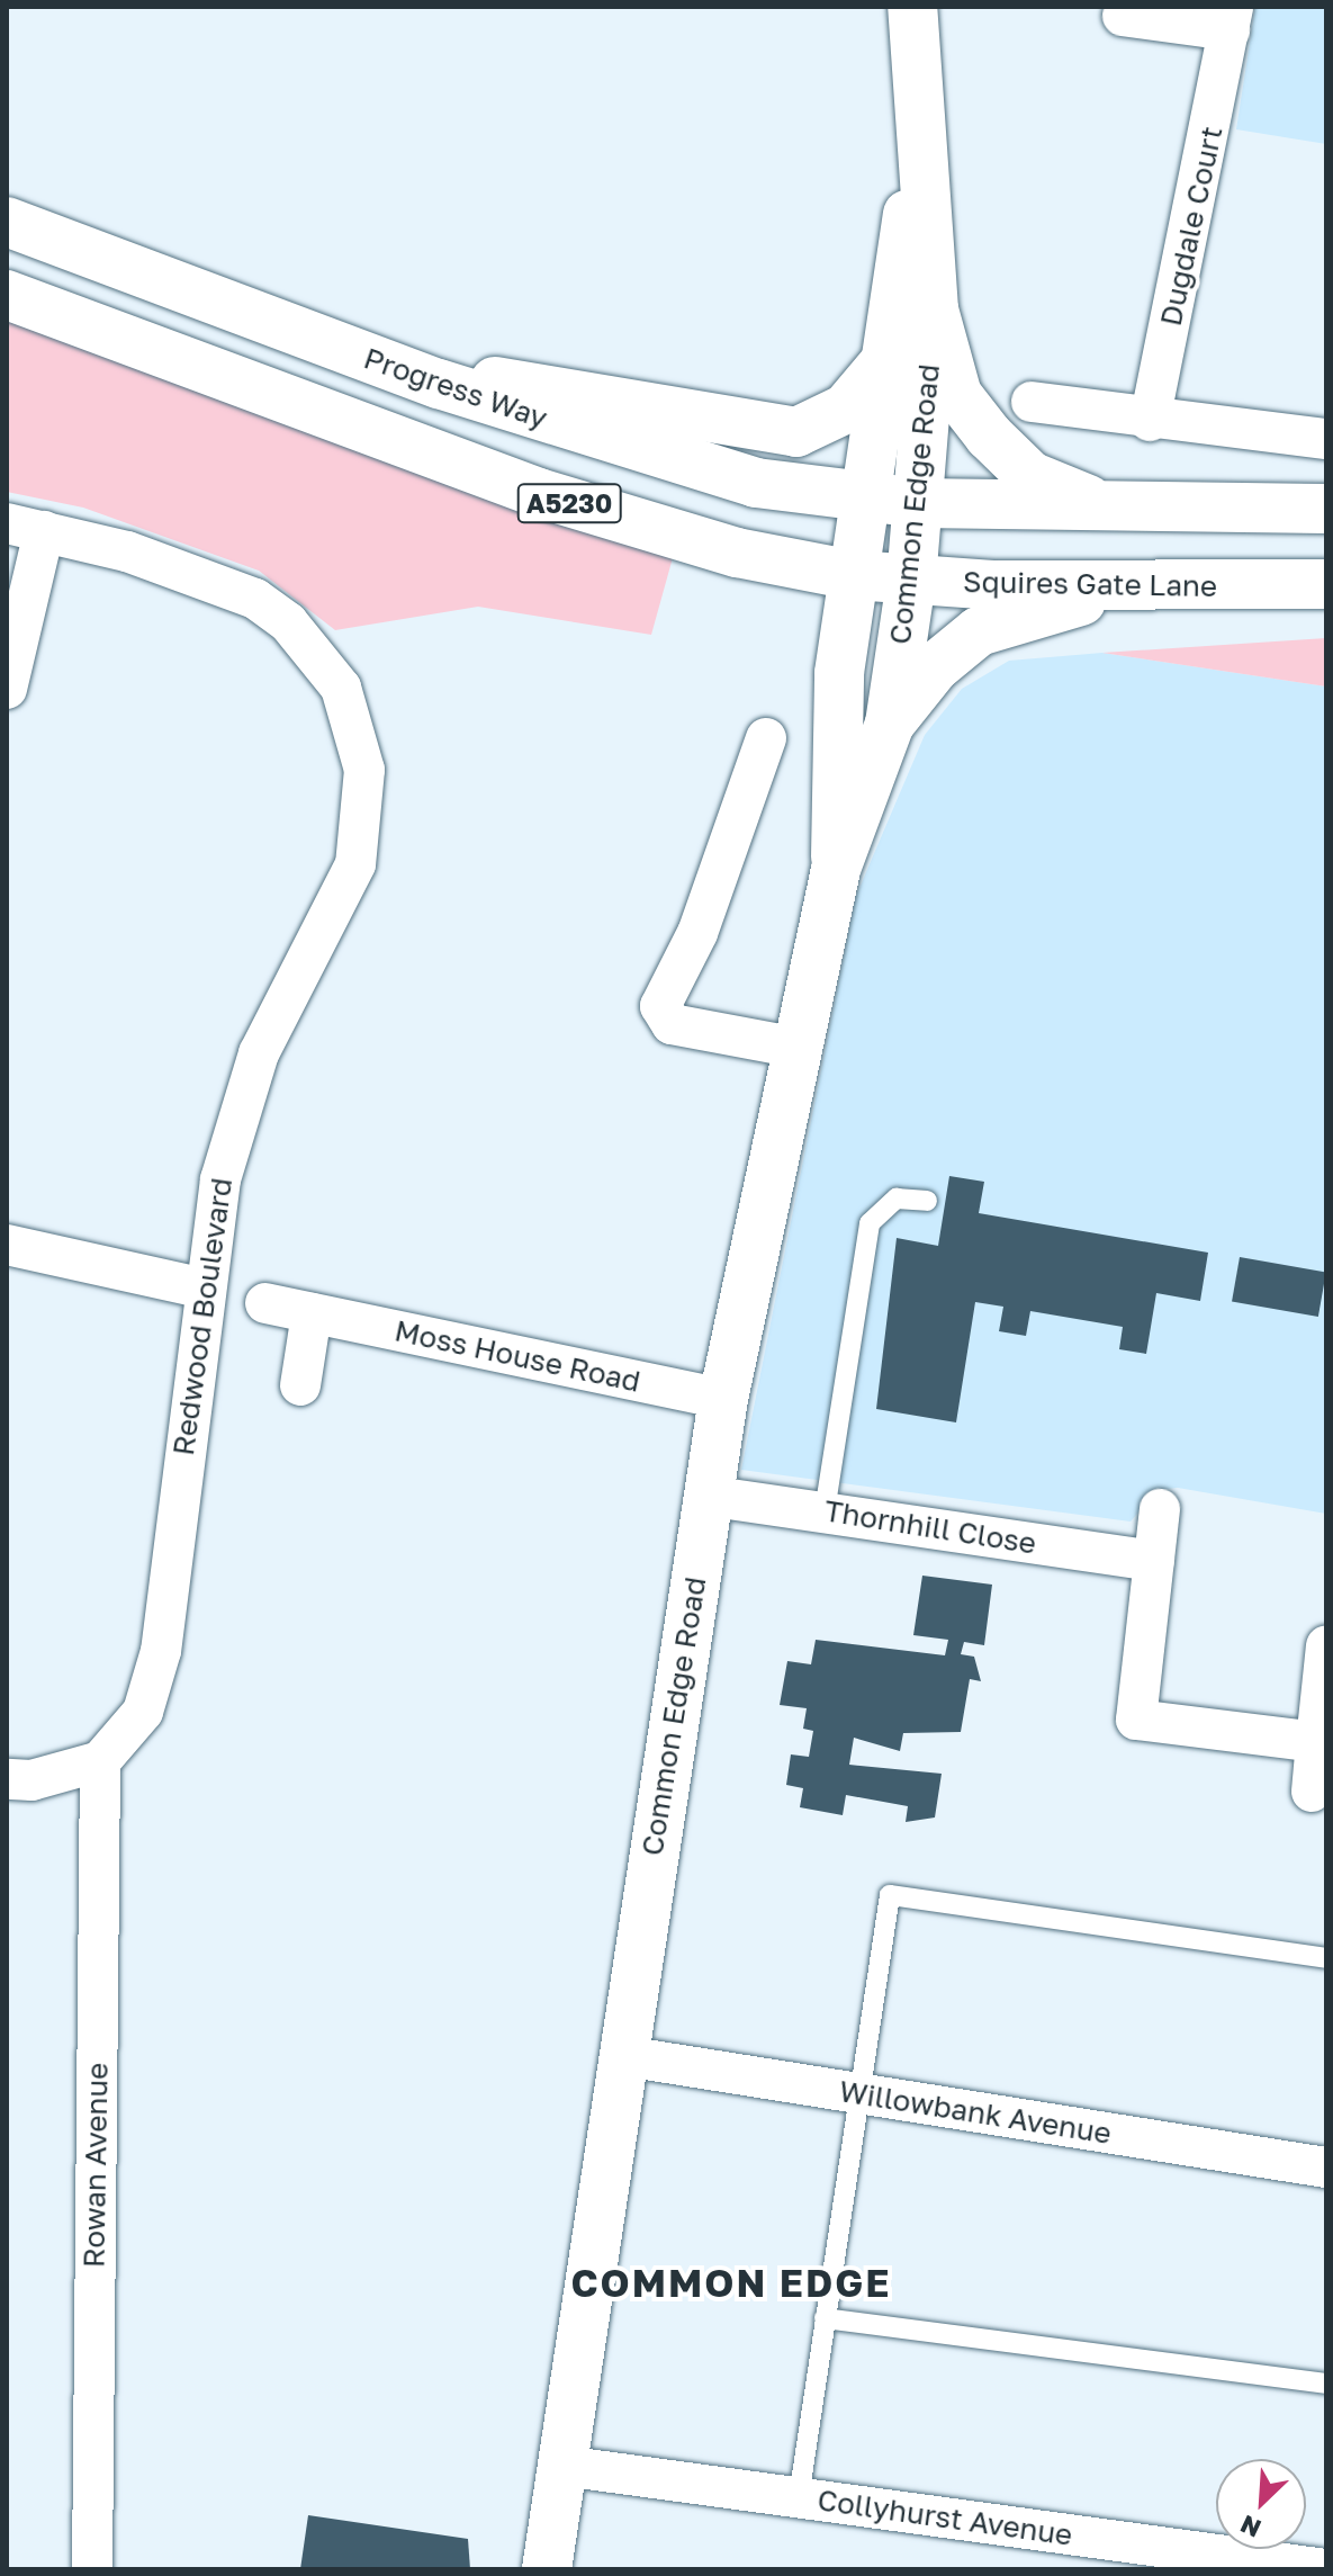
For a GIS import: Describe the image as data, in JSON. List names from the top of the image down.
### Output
{
  "streets": {
    "main road": [
      "Progress Way",
      "A5230",
      "Common Edge Road",
      "Squires Gate Lane"
    ],
    "street": [
      "Dugdale Court",
      "Redwood Boulevard",
      "Moss House Road",
      "Thornhill Close",
      "Willowbank Avenue",
      "Rowan Avenue",
      "Collyhurst Avenue"
    ]
  },
  "crossings": [
    ["Progress Way", "A5230"],
    ["Progress Way", "Common Edge Road"],
    ["A5230", "Common Edge Road"],
    ["A5230", "Squires Gate Lane"],
    ["Common Edge Road", "Squires Gate Lane"],
    ["Common Edge Road", "Moss House Road"],
    ["Common Edge Road", "Thornhill Close"],
    ["Common Edge Road", "Willowbank Avenue"],
    ["Common Edge Road", "Collyhurst Avenue"],
    ["Redwood Boulevard", "Rowan Avenue"]
  ],
  "districts": ["COMMON EDGE"],
  "north": "bottom left"
}
